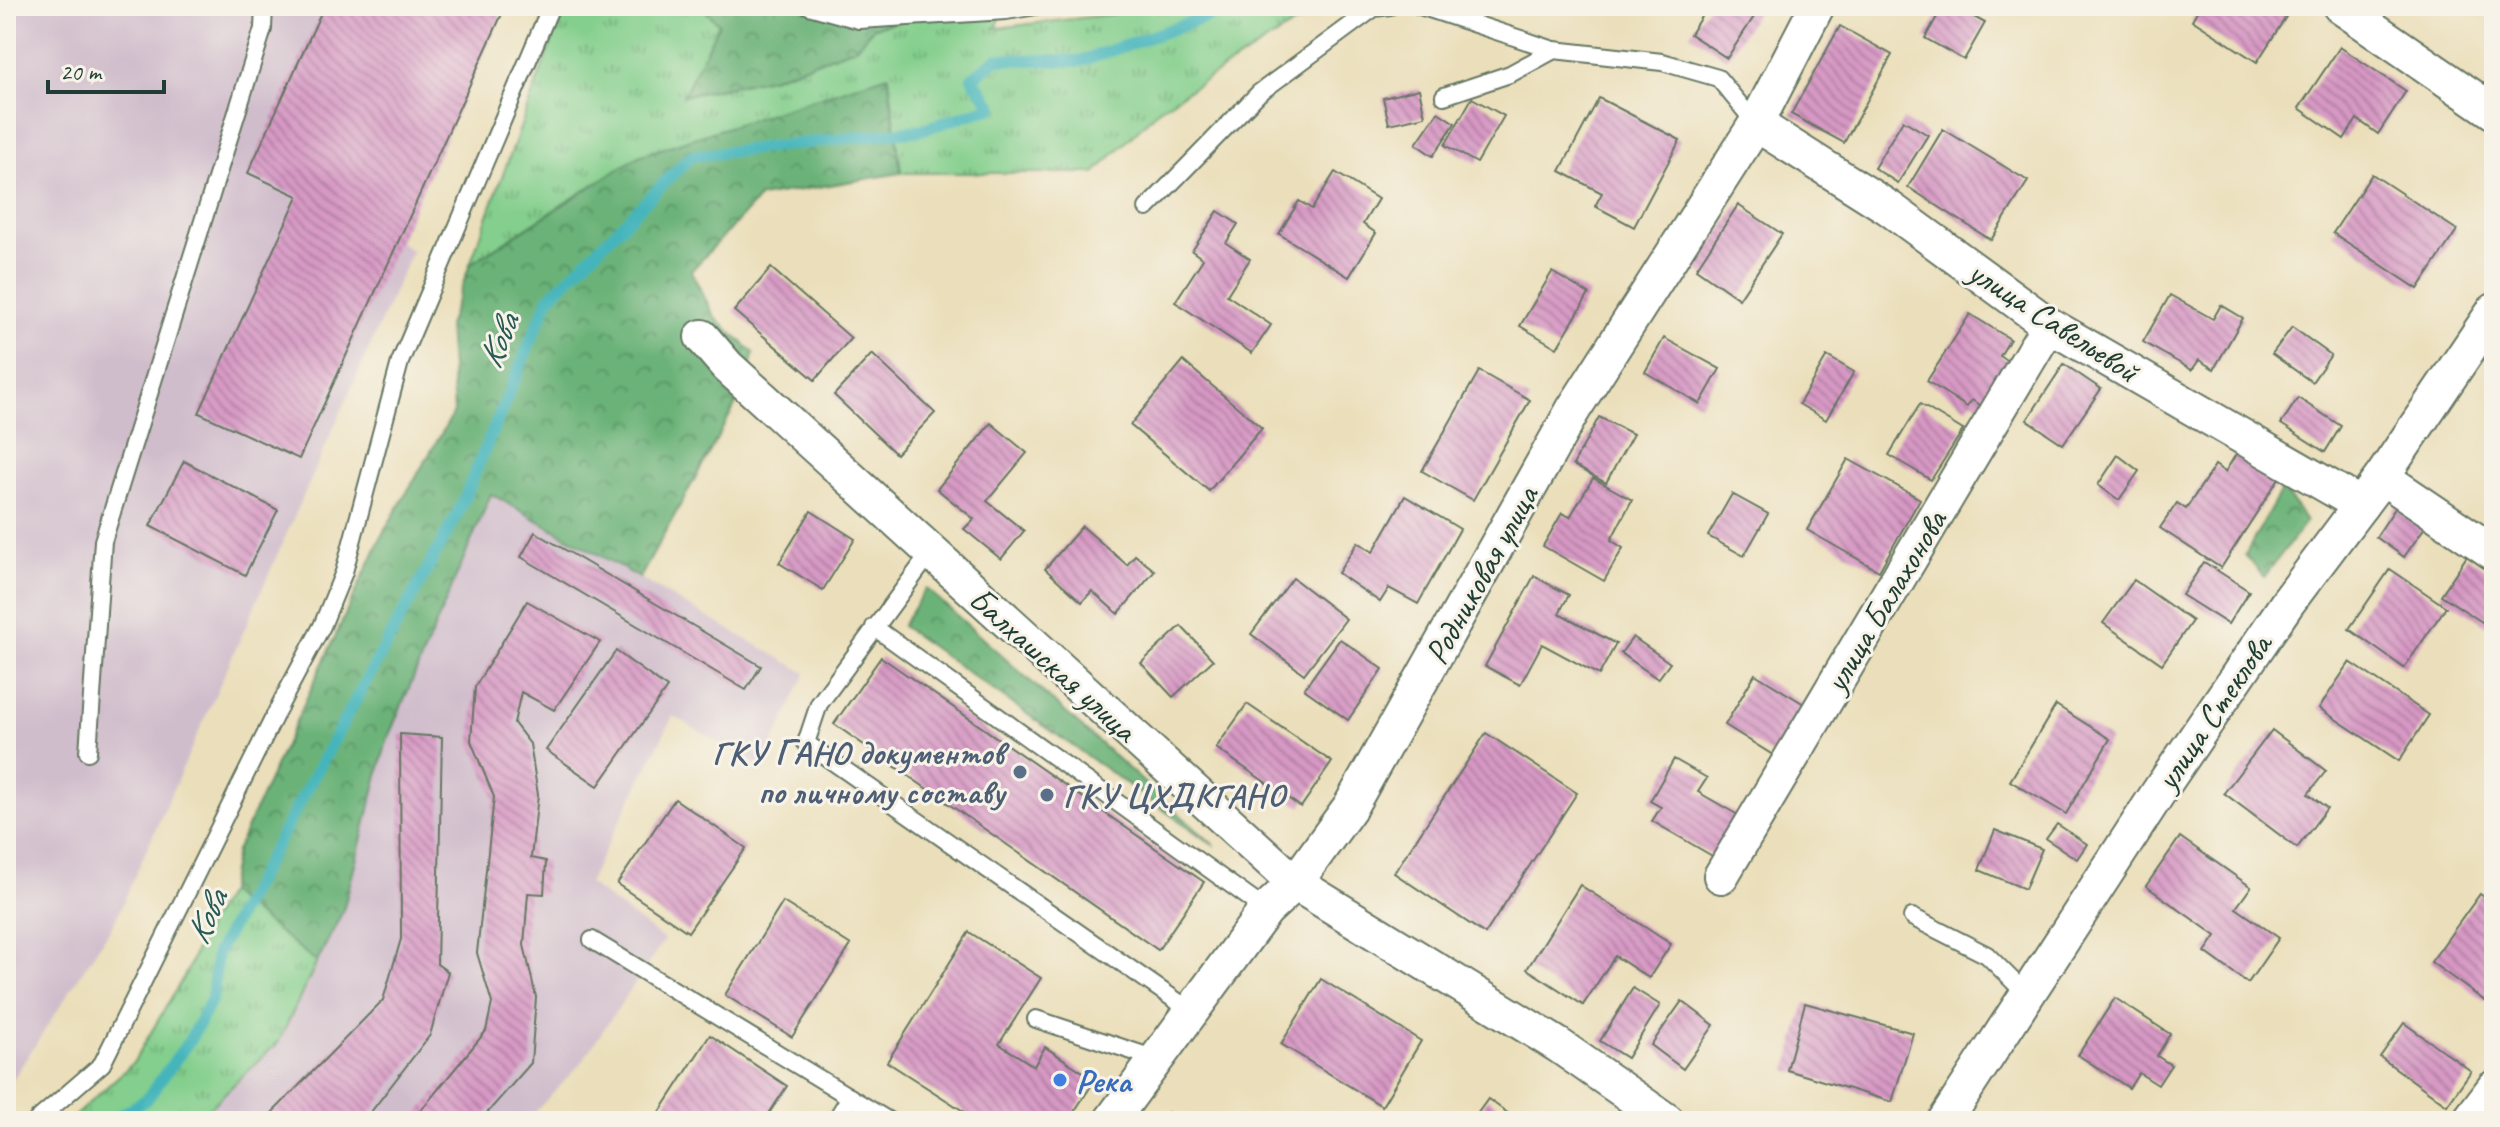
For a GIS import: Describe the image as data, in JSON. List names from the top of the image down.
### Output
{
  "streets": {
    "street": [
      "улица Савельевой",
      "Родниковая улица",
      "улица Балахонова",
      "Балхашская улица",
      "улица Стеклова"
    ]
  },
  "crossings": [
    ["улица Савельевой", "Родниковая улица"],
    ["улица Савельевой", "улица Балахонова"],
    ["улица Савельевой", "улица Стеклова"],
    ["Родниковая улица", "Балхашская улица"]
  ],
  "water": ["Кова"],
  "places": ["ГКУ ГАНО документов по личному составу", "ГКУ ЦХДКГАНО", "Река"],
  "scale_bar": "20 m"
}
